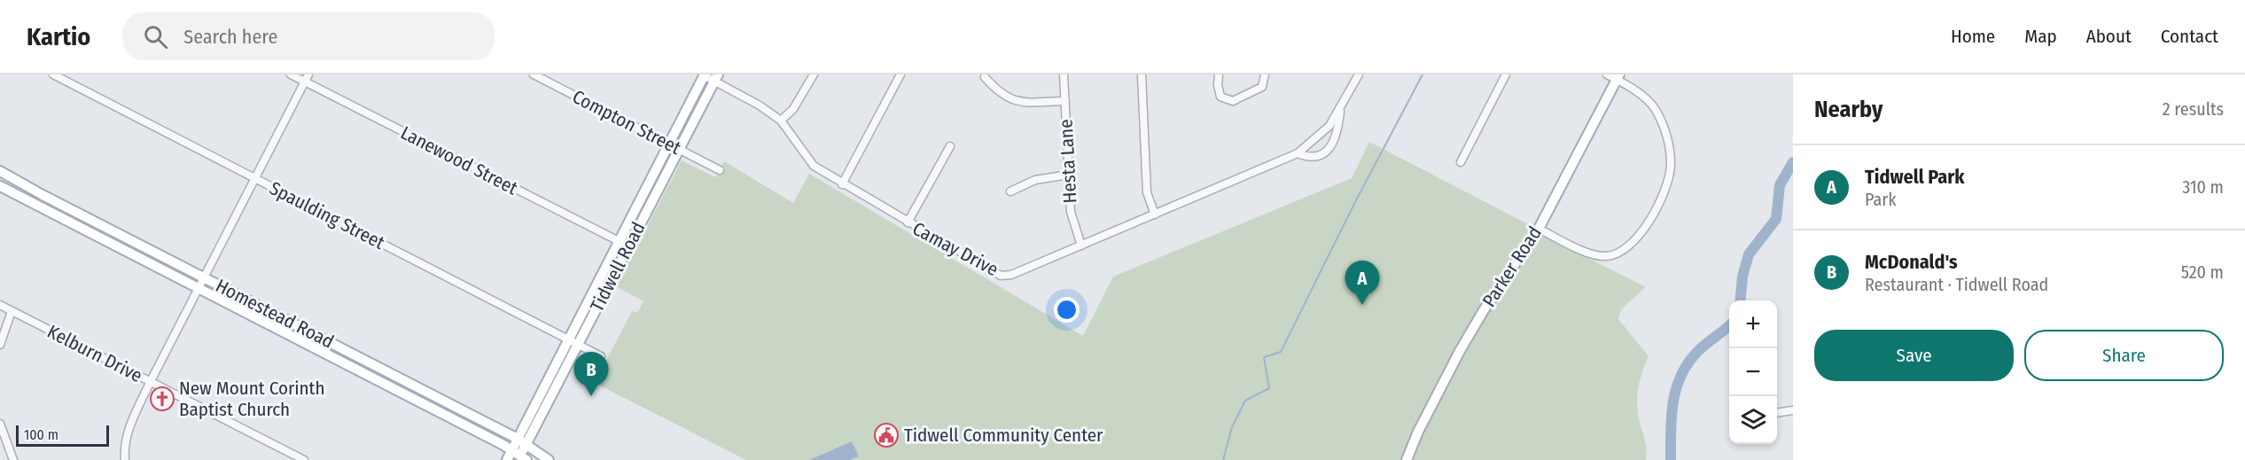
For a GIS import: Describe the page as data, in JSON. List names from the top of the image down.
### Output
{
  "streets": {
    "main road": ["Tidwell Road", "Parker Road", "Homestead Road"],
    "street": [
      "Compton Street",
      "Lanewood Street",
      "Hesta Lane",
      "Spaulding Street",
      "Camay Drive",
      "Kelburn Drive"
    ]
  },
  "crossings": [
    ["Compton Street", "Tidwell Road"],
    ["Lanewood Street", "Tidwell Road"],
    ["Hesta Lane", "Camay Drive"],
    ["Spaulding Street", "Tidwell Road"],
    ["Camay Drive", "Tidwell Road"],
    ["Tidwell Road", "Homestead Road"]
  ],
  "places": {
    "church": ["New Mount Corinth Baptist Church"],
    "public building": ["Tidwell Community Center"]
  },
  "scale_bar": "100 m",
  "page": {
    "header": "Kartio",
    "search": "Search here",
    "nav": [
      "Home",
      "Map",
      "About",
      "Contact"
    ],
    "heading": ["Nearby", "2 results"],
    "list": [
      {
        "mark": "A",
        "name": "Tidwell Park",
        "note": "Park",
        "value": "310 m"
      },
      {
        "mark": "B",
        "name": "McDonald's",
        "note": "Restaurant · Tidwell Road",
        "value": "520 m"
      }
    ],
    "pins": ["A", "B"],
    "map_buttons": ["+", "−"],
    "buttons": ["Save", "Share"],
    "scale": "100 m"
  }
}
